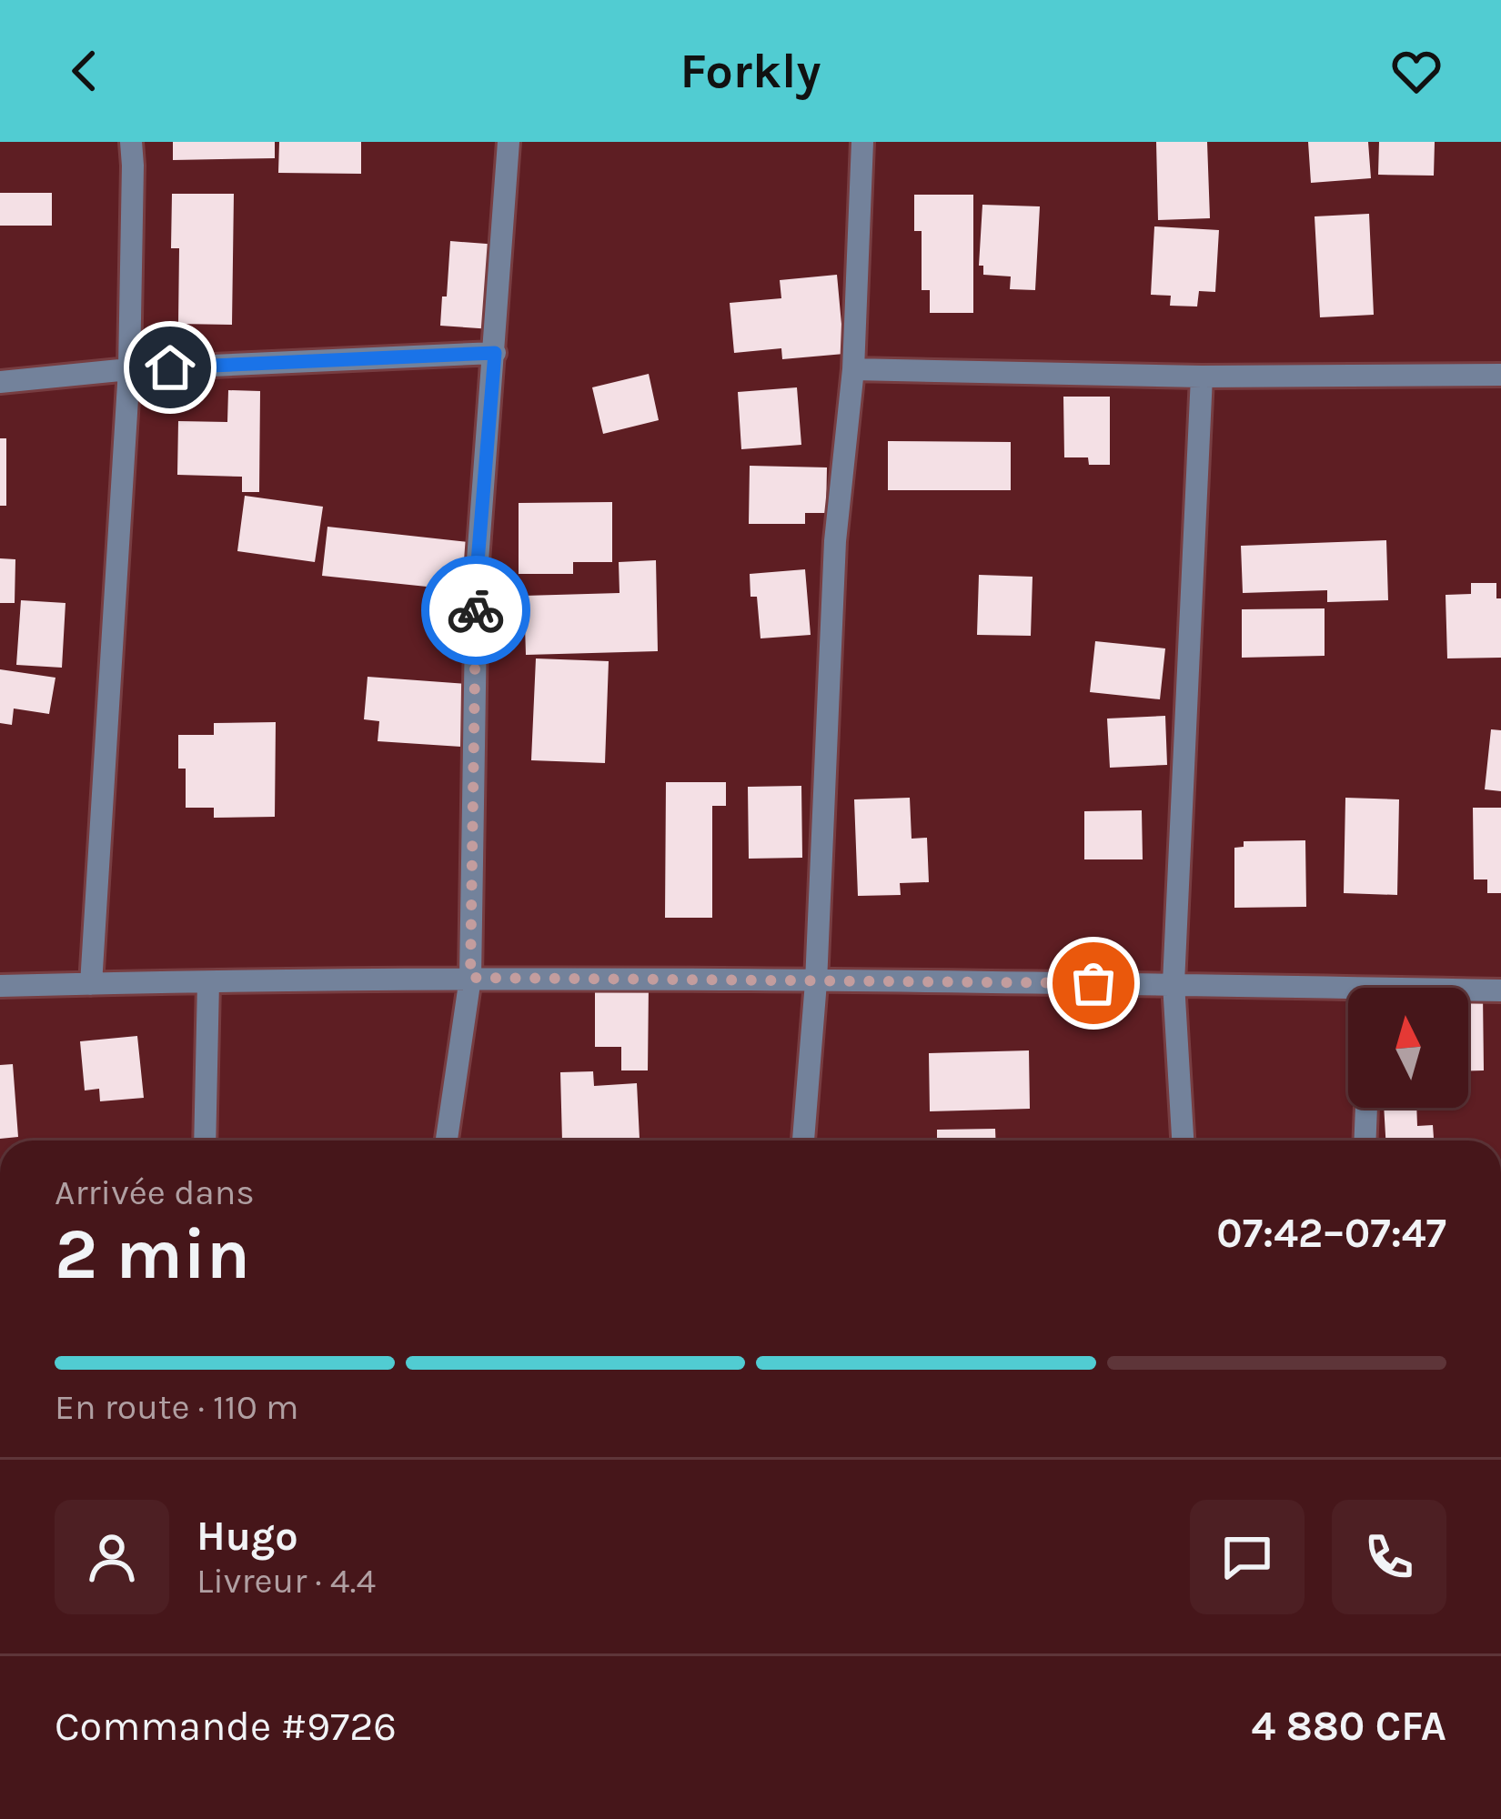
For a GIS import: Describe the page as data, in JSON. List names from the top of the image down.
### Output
{
  "north": "top",
  "page": {
    "header": "Forkly",
    "heading": ["2 min", "Arrivée dans", "07:42–07:47"],
    "panel": [
      "Hugo",
      "Livreur · 4.4",
      "Commande #9726",
      "4 880 CFA"
    ],
    "bar": "En route · 110 m"
  }
}
